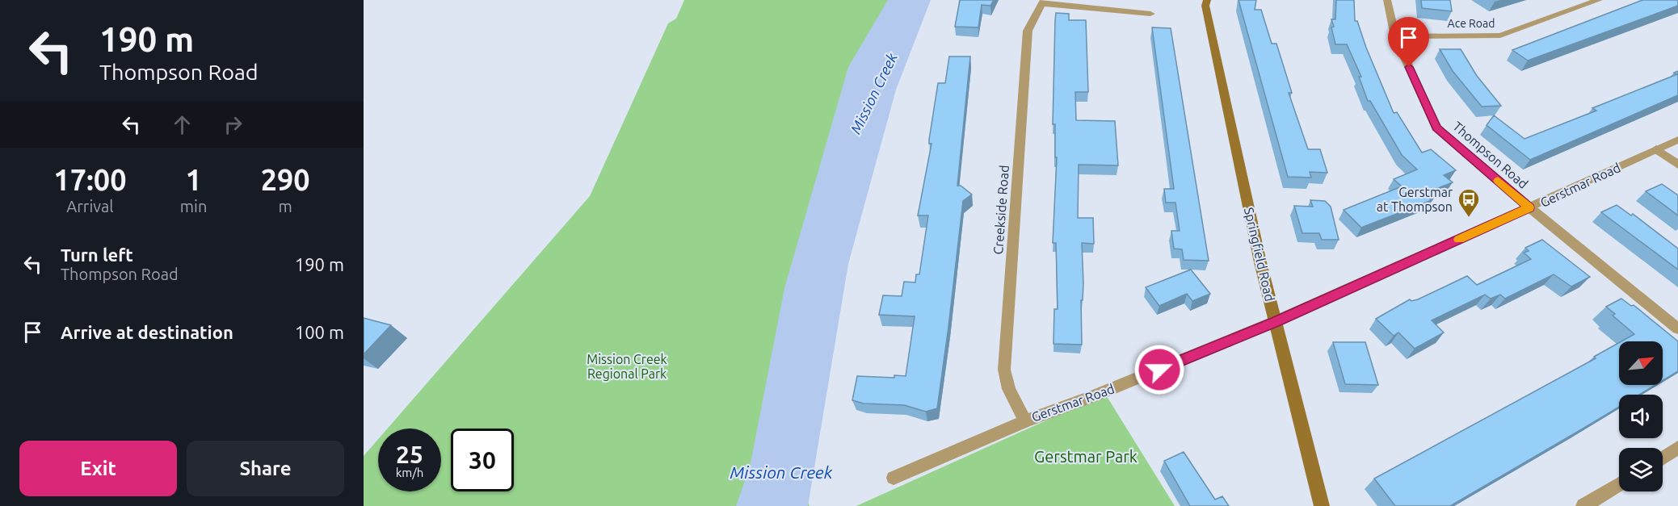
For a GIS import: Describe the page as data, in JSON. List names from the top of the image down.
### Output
{
  "streets": {
    "main road": ["Springfield Road"],
    "street": [
      "Ace Road",
      "Thompson Road",
      "Gerstmar Road",
      "Creekside Road"
    ]
  },
  "crossings": [
    ["Ace Road", "Thompson Road"],
    ["Thompson Road", "Gerstmar Road"],
    ["Gerstmar Road", "Creekside Road"],
    ["Gerstmar Road", "Springfield Road"]
  ],
  "water": ["Mission Creek"],
  "parks": ["Mission Creek Regional Park", "Gerstmar Park"],
  "places": {
    "bus stop": ["Gerstmar at Thompson"]
  },
  "north": "top right",
  "page": {
    "turn": ["190 m", "Thompson Road"],
    "eta": [
      "17:00",
      "Arrival",
      "1",
      "min",
      "290",
      "m"
    ],
    "list": [
      {
        "name": "Turn left",
        "note": "Thompson Road",
        "value": "190 m"
      },
      {
        "name": "Arrive at destination",
        "value": "100 m"
      }
    ],
    "speed": "25 km/h",
    "limit": "30",
    "buttons": ["Exit", "Share"]
  }
}
